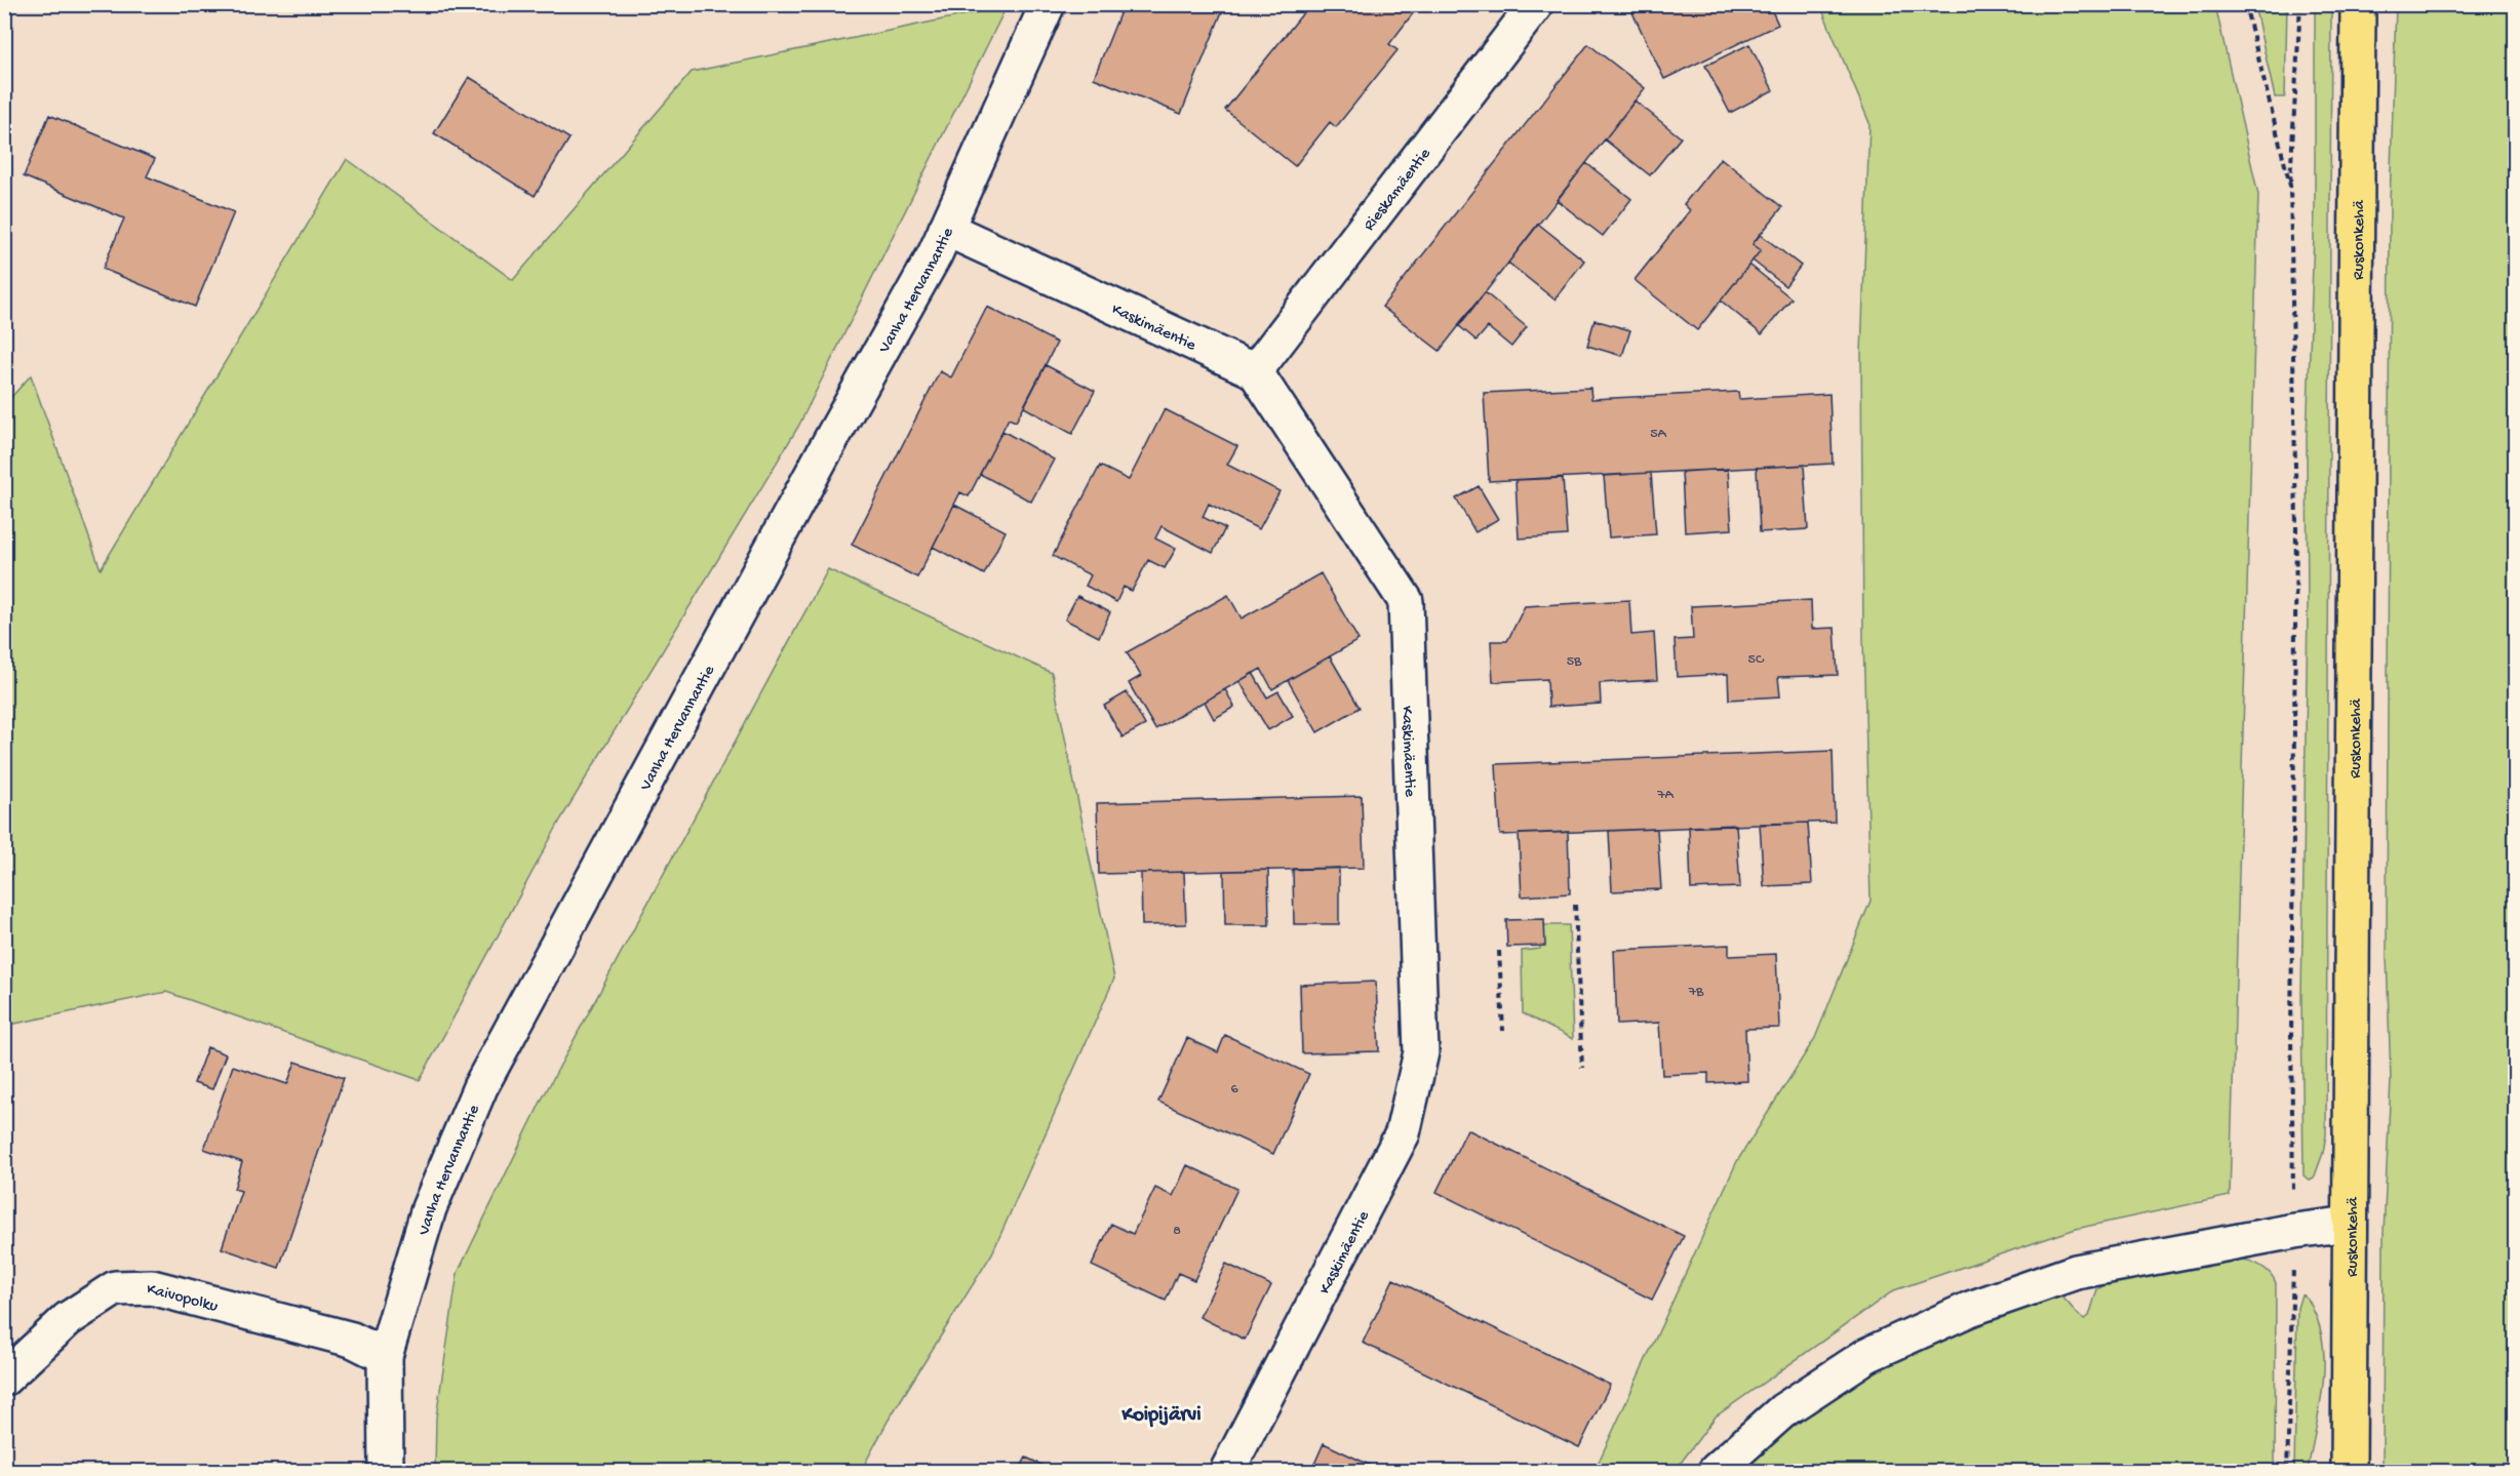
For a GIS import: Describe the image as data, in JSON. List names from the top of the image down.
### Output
{
  "streets": {
    "main road": ["Ruskonkehä"],
    "street": [
      "Rieskamäentie",
      "Vanha Hervannantie",
      "Kaskimäentie",
      "Kaivopolku"
    ]
  },
  "crossings": [
    ["Rieskamäentie", "Kaskimäentie"],
    ["Vanha Hervannantie", "Kaskimäentie"],
    ["Vanha Hervannantie", "Kaivopolku"]
  ],
  "districts": ["Koipijärvi"],
  "house_numbers": [
    "5A",
    "5C",
    "5B",
    "7A",
    "7B",
    "6",
    "8"
  ]
}
